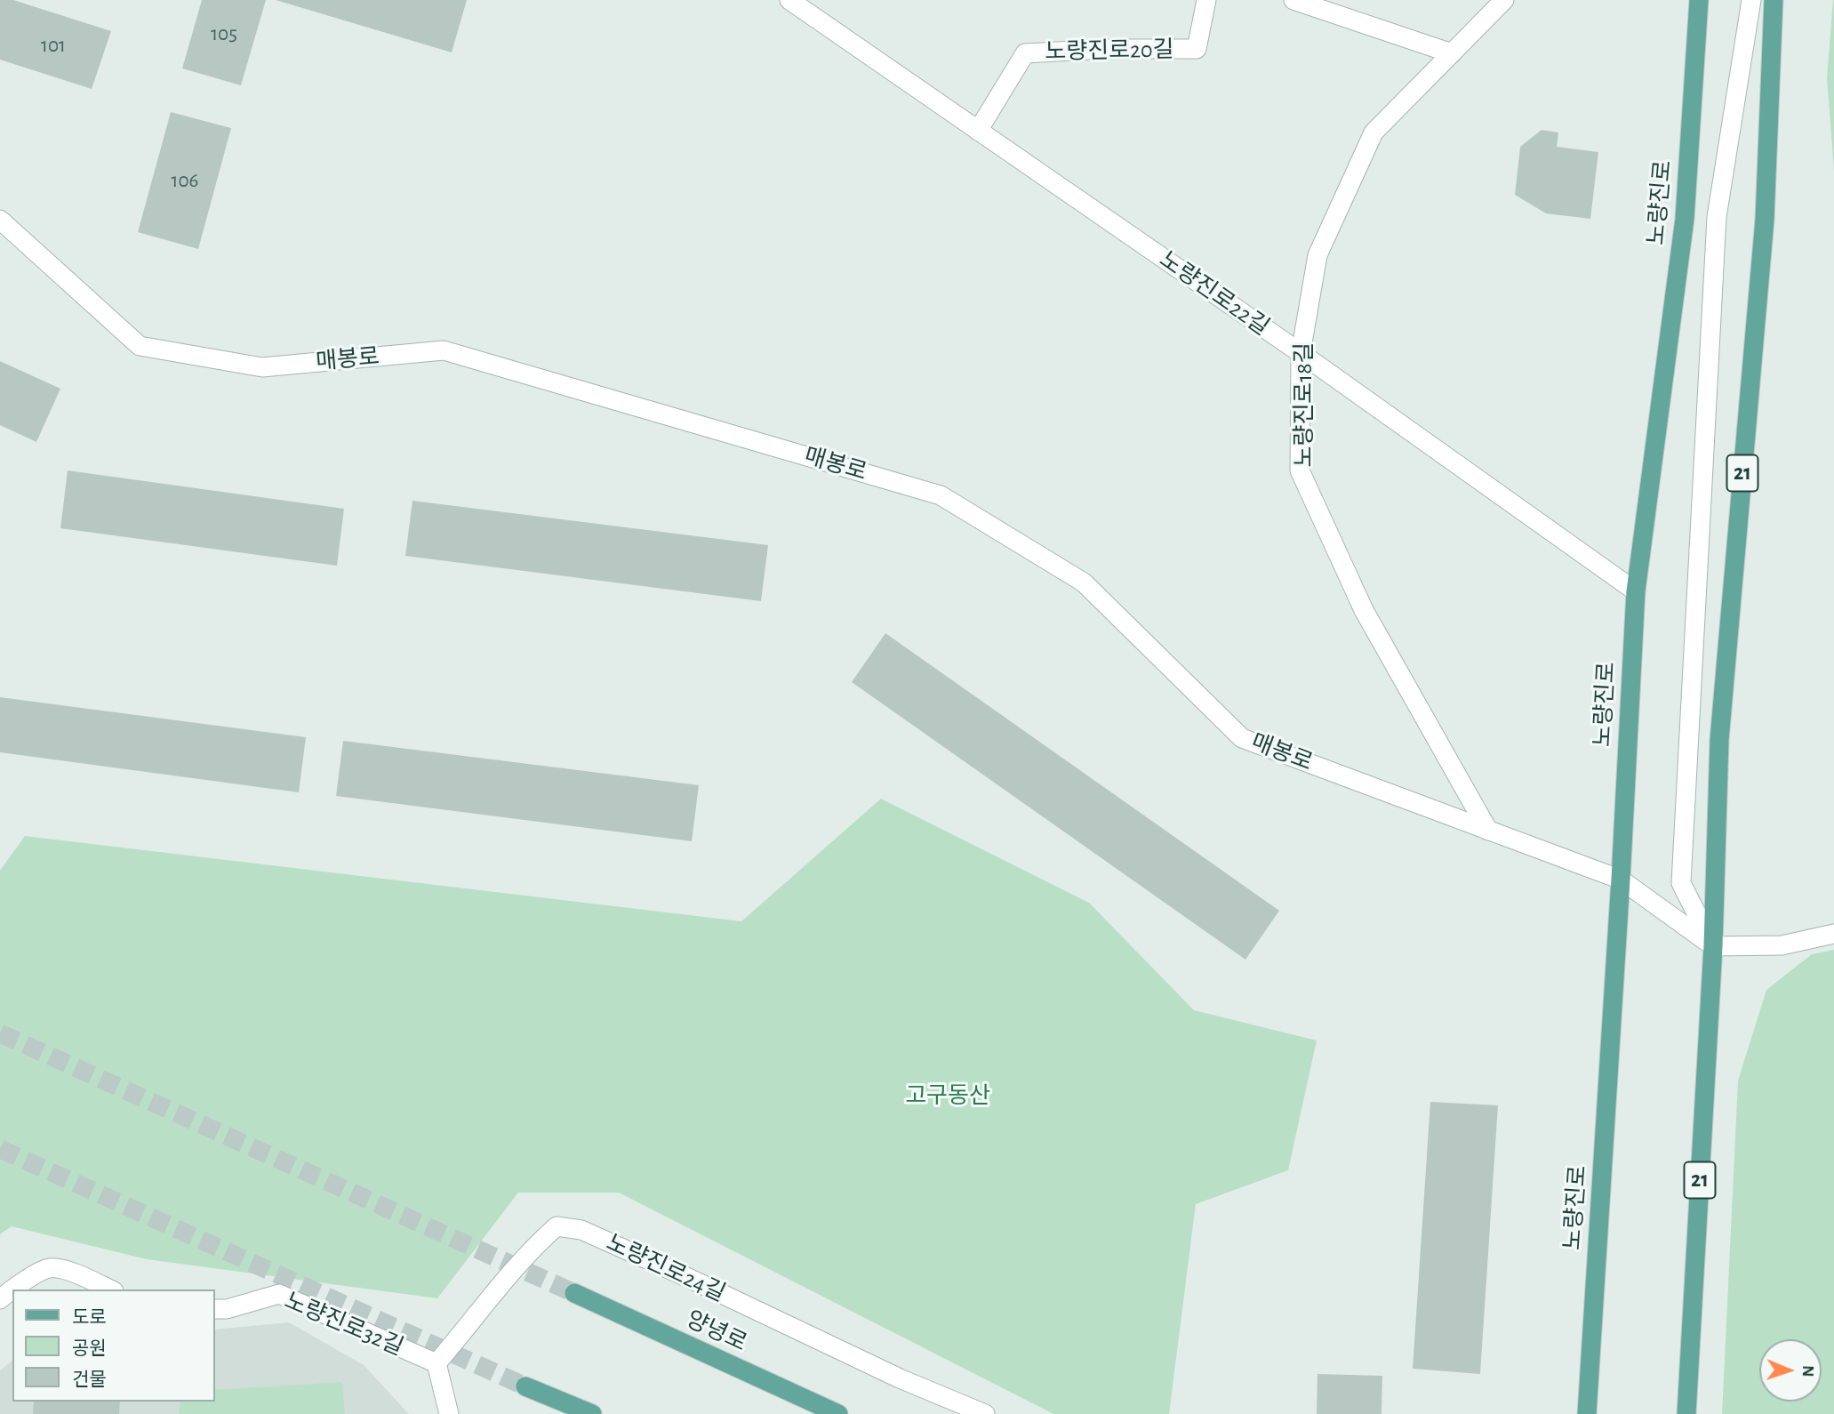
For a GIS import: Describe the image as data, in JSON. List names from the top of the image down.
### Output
{
  "streets": {
    "main road": ["노량진로", "21", "양녕로"],
    "street": [
      "노량진로20길",
      "노량진로22길",
      "매봉로",
      "노량진로18길",
      "노량진로24길",
      "노량진로32길"
    ]
  },
  "crossings": [
    ["노량진로20길", "노량진로22길"],
    ["노량진로", "노량진로22길"],
    ["노량진로", "매봉로"],
    ["노량진로22길", "노량진로18길"],
    ["매봉로", "노량진로18길"],
    ["매봉로", "21"],
    ["노량진로24길", "노량진로32길"]
  ],
  "parks": ["고구동산"],
  "house_numbers": ["105", "101", "106"],
  "legend": ["도로", "공원", "건물"],
  "north": "right"
}
